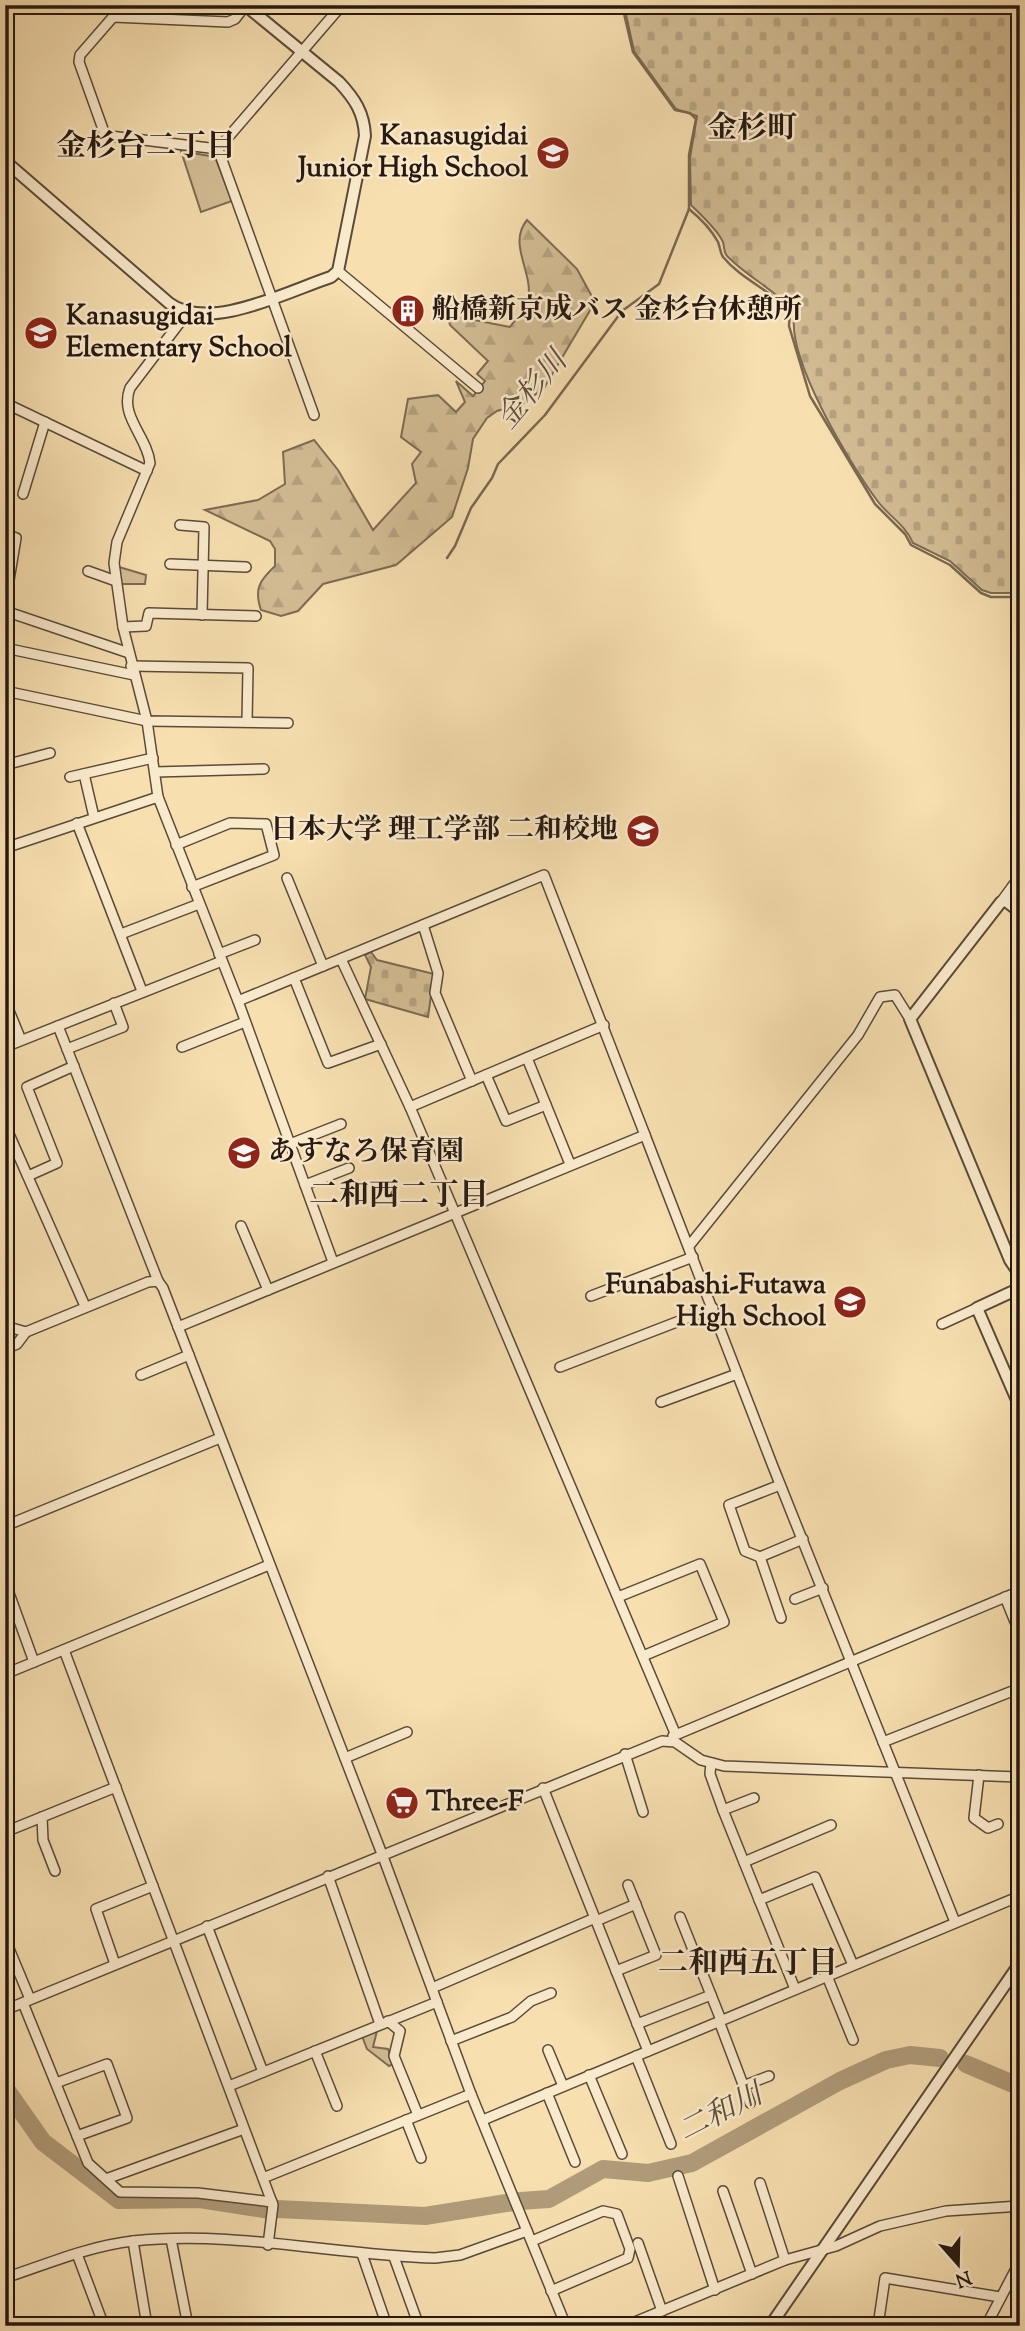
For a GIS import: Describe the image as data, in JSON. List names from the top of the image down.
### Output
{
  "districts": [
    "金杉町",
    "金杉台二丁目",
    "二和西二丁目",
    "二和西五丁目"
  ],
  "water": ["金杉川", "二和川"],
  "places": {
    "school or university": [
      "Kanasugidai Junior High School",
      "Kanasugidai Elementary School",
      "日本大学 理工学部 二和校地",
      "あすなろ保育園",
      "Funabashi-Futawa High School"
    ],
    "building": ["船橋新京成バス 金杉台休憩所"],
    "supermarket": ["Three-F"]
  },
  "north": "bottom"
}
